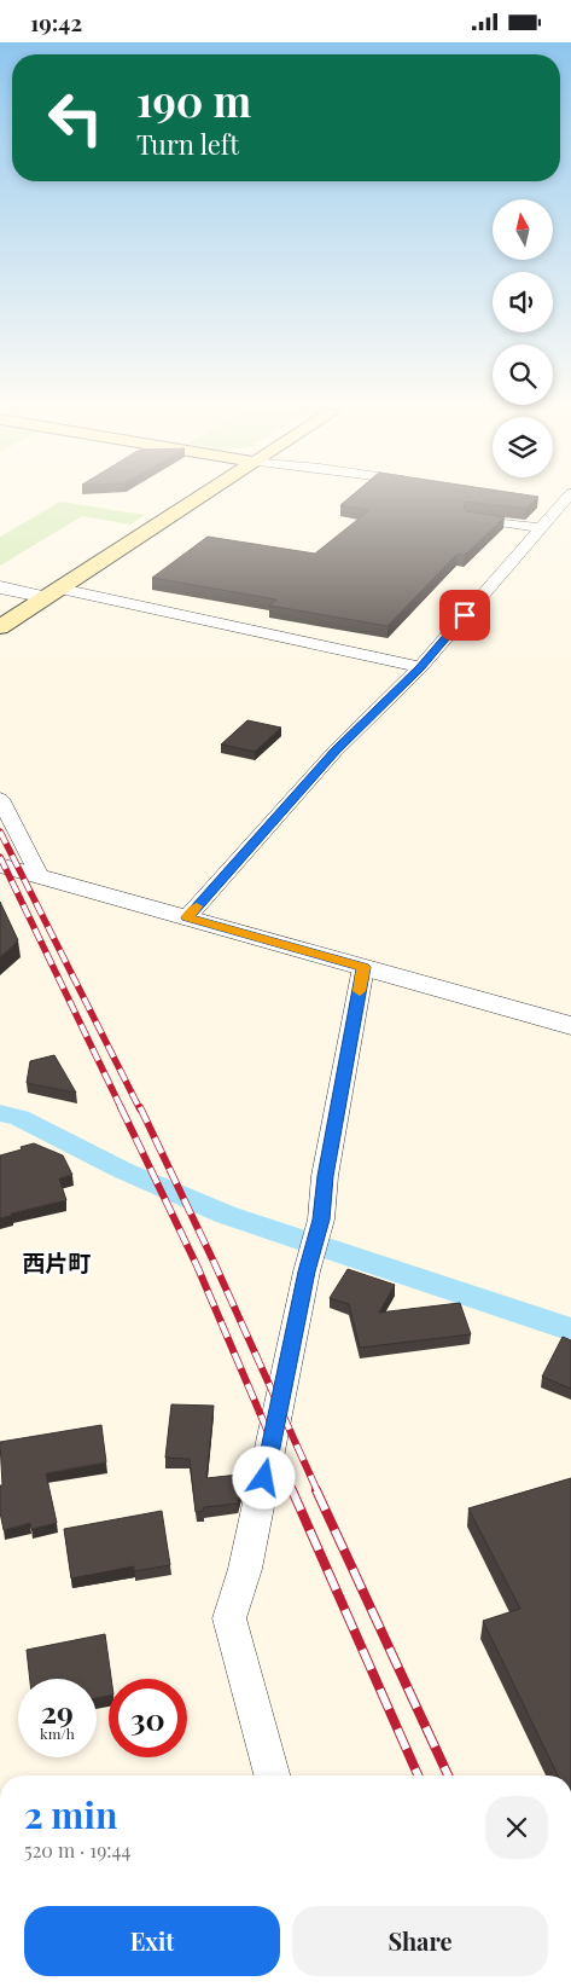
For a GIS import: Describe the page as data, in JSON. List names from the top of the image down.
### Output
{
  "districts": ["西片町"],
  "north": "top",
  "page": {
    "status": "19:42",
    "turn": ["190 m", "Turn left"],
    "speed": "29 km/h",
    "limit": "30",
    "heading": ["2 min", "520 m · 19:44"],
    "buttons": ["Exit", "Share"]
  }
}
